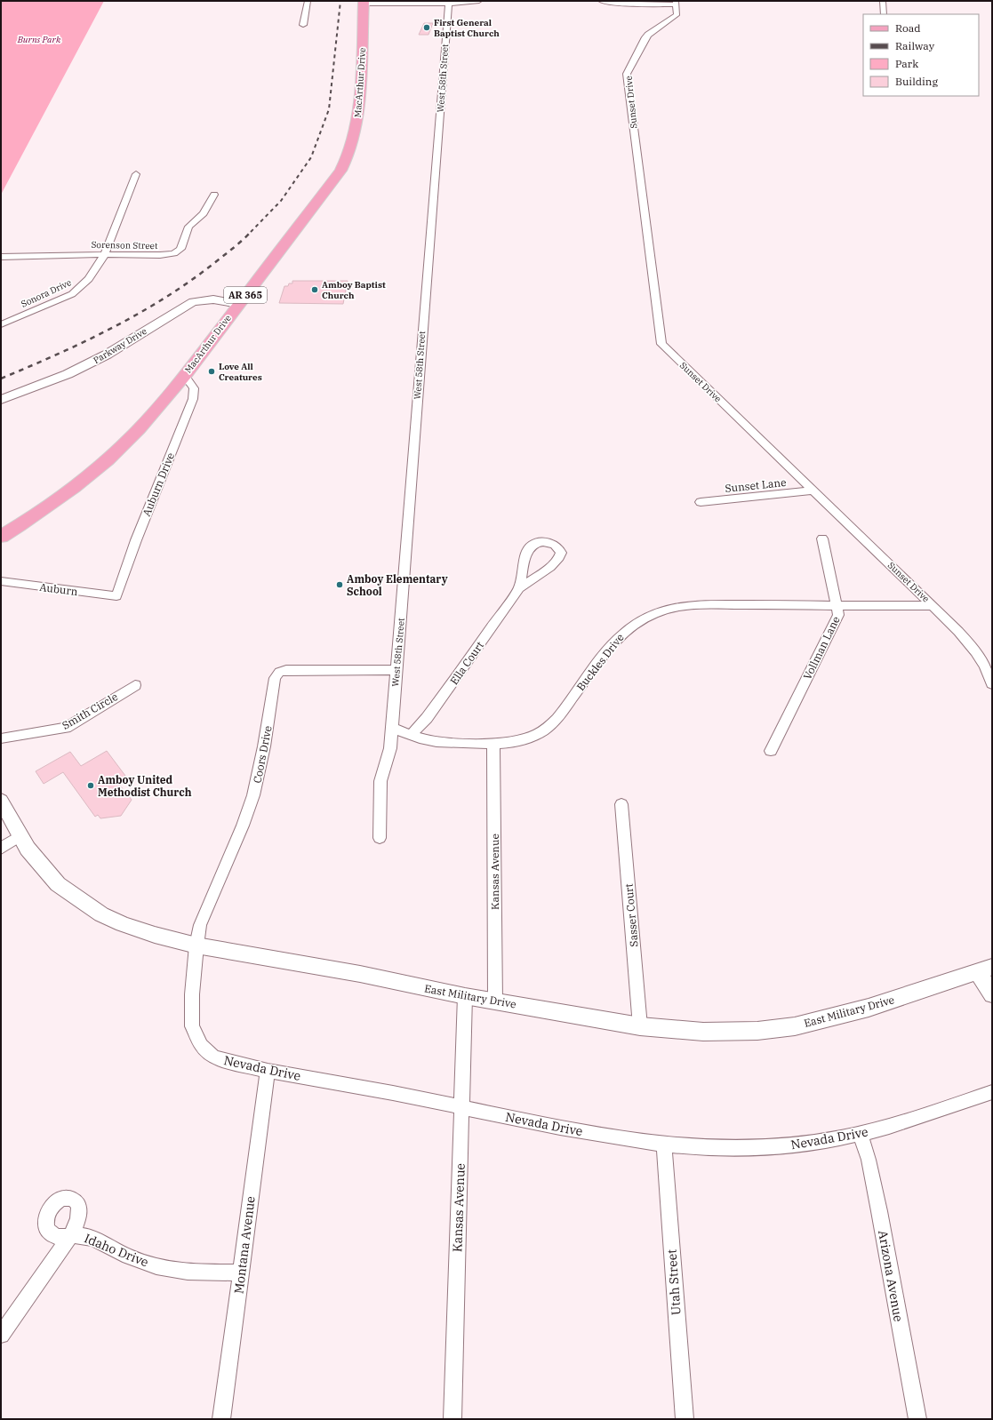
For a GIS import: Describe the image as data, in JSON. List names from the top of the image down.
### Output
{
  "streets": {
    "main road": ["MacArthur Drive", "AR 365"],
    "street": [
      "West 58th Street",
      "Sunset Drive",
      "Sorenson Street",
      "Sonora Drive",
      "Parkway Drive",
      "Auburn Drive",
      "Sunset Lane",
      "Auburn",
      "Vollman Lane",
      "Buckles Drive",
      "Ella Court",
      "Smith Circle",
      "Coors Drive",
      "Kansas Avenue",
      "Sasser Court",
      "East Military Drive",
      "Nevada Drive",
      "Montana Avenue",
      "Idaho Drive",
      "Arizona Avenue",
      "Utah Street"
    ]
  },
  "crossings": [
    ["West 58th Street", "Coors Drive"],
    ["MacArthur Drive", "Parkway Drive"],
    ["MacArthur Drive", "Auburn Drive"],
    ["Sunset Drive", "Sunset Lane"],
    ["Sunset Drive", "Buckles Drive"],
    ["Sorenson Street", "Sonora Drive"],
    ["Auburn Drive", "Auburn"],
    ["Vollman Lane", "Buckles Drive"],
    ["Buckles Drive", "Ella Court"],
    ["Buckles Drive", "Kansas Avenue"],
    ["Coors Drive", "East Military Drive"],
    ["Coors Drive", "Nevada Drive"],
    ["Kansas Avenue", "East Military Drive"],
    ["Kansas Avenue", "Nevada Drive"],
    ["Sasser Court", "East Military Drive"],
    ["East Military Drive", "Nevada Drive"],
    ["Nevada Drive", "Montana Avenue"],
    ["Nevada Drive", "Arizona Avenue"],
    ["Nevada Drive", "Utah Street"],
    ["Montana Avenue", "Idaho Drive"]
  ],
  "parks": ["Burns Park"],
  "places": [
    "First General Baptist Church",
    "Amboy Baptist Church",
    "Love All Creatures",
    "Amboy Elementary School",
    "Amboy United Methodist Church"
  ],
  "legend": [
    "Road",
    "Railway",
    "Park",
    "Building"
  ]
}
